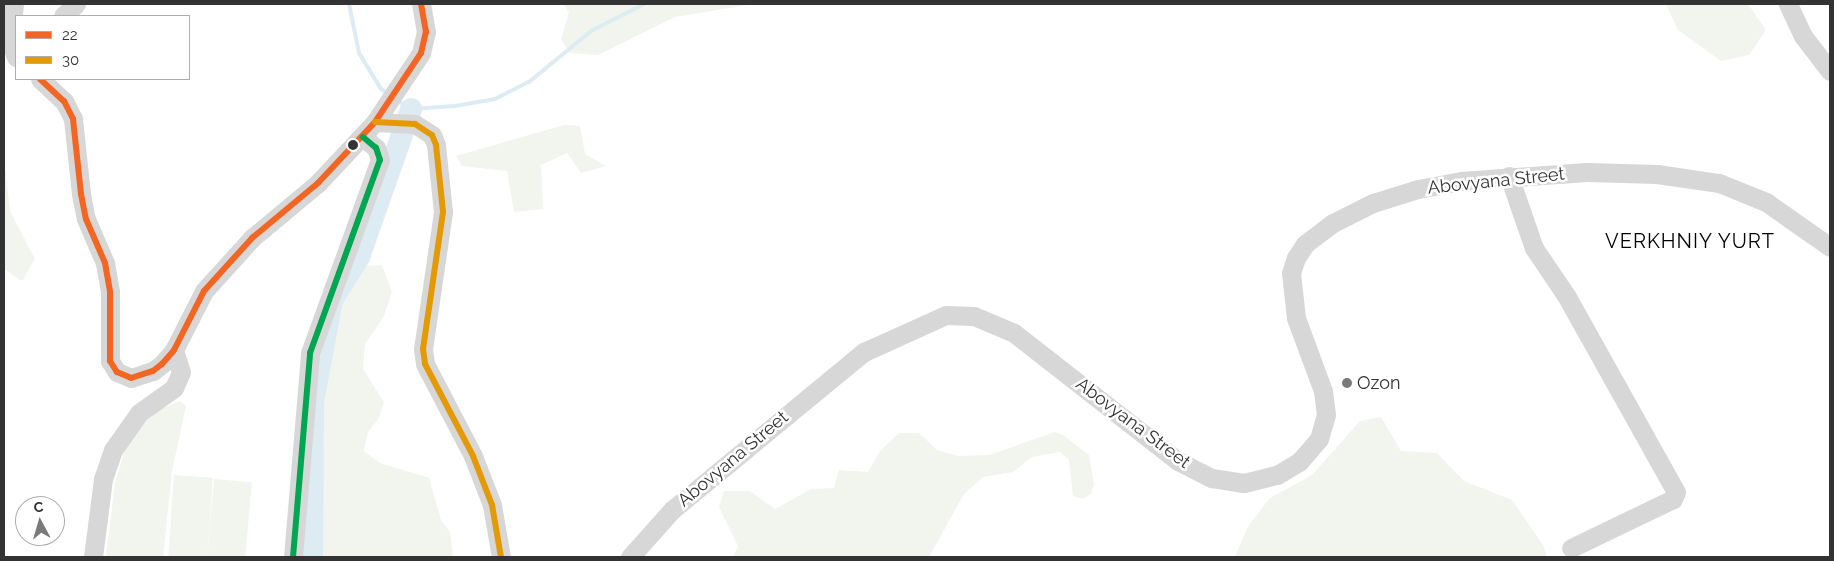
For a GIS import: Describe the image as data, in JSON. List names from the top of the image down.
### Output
{
  "streets": {
    "street": ["Abovyana Street"]
  },
  "districts": ["VERKHNIY YURT"],
  "places": ["Ozon"],
  "lines": ["transit line 22", "transit line 30"],
  "legend": ["22", "30"],
  "north": "top"
}
